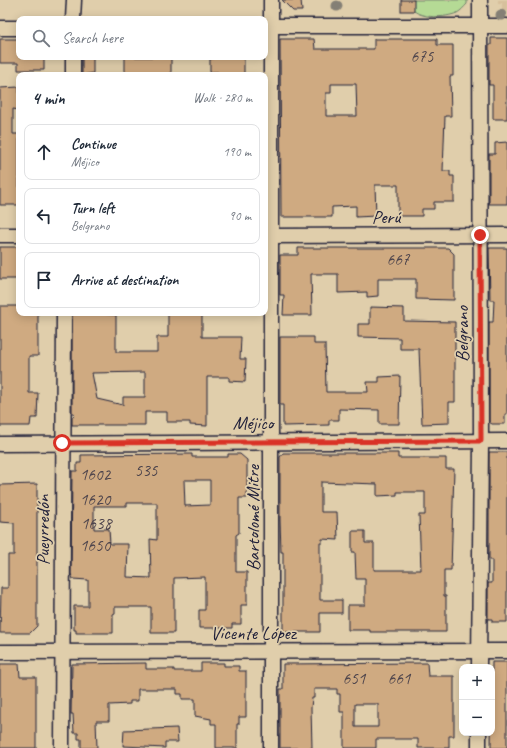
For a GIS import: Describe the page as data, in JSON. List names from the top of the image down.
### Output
{
  "streets": {
    "street": [
      "Perú",
      "Belgrano",
      "Méjico",
      "Bartolomé Mitre",
      "Pueyrredón",
      "Vicente López"
    ]
  },
  "crossings": [
    ["Perú", "Belgrano"],
    ["Perú", "Bartolomé Mitre"],
    ["Belgrano", "Méjico"],
    ["Belgrano", "Vicente López"],
    ["Méjico", "Bartolomé Mitre"],
    ["Méjico", "Pueyrredón"],
    ["Bartolomé Mitre", "Vicente López"],
    ["Pueyrredón", "Vicente López"]
  ],
  "house_numbers": [
    "675",
    "667",
    "535",
    "1602",
    "1620",
    "1638",
    "1650",
    "651",
    "661"
  ],
  "page": {
    "search": "Search here",
    "heading": ["4 min", "Walk · 280 m"],
    "list": [
      ["Continue", "Méjico", "190 m"],
      ["Turn left", "Belgrano", "90 m"],
      "Arrive at destination"
    ],
    "map_buttons": ["+", "−"]
  }
}
